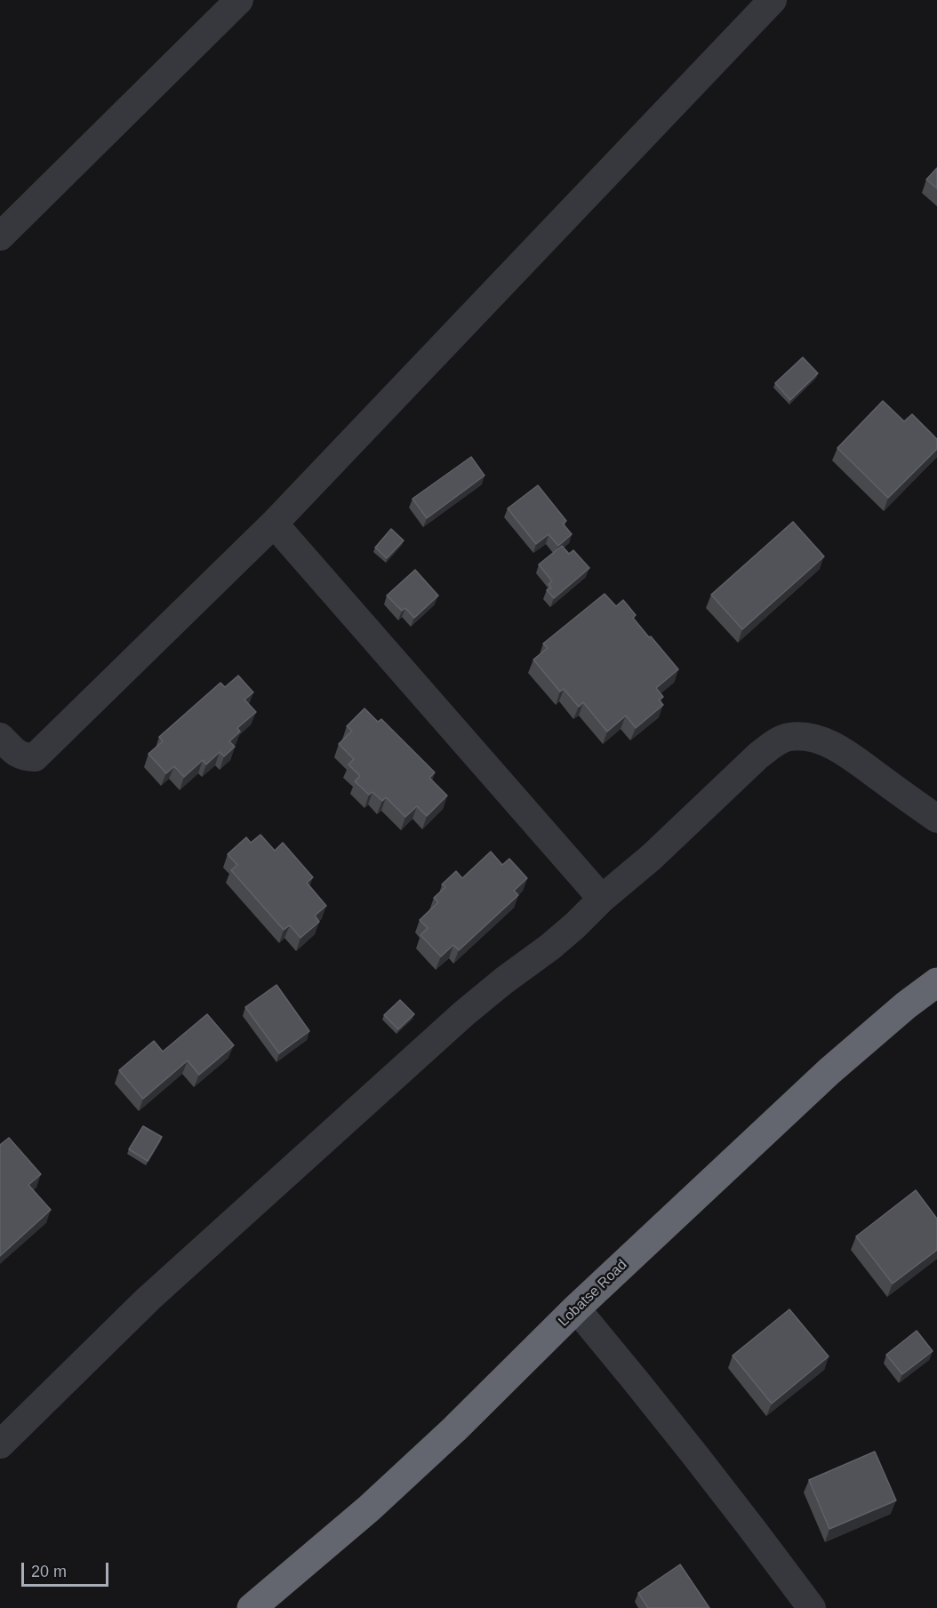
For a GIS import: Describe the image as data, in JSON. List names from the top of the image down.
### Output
{
  "streets": {
    "highway": ["Lobatse Road"]
  },
  "scale_bar": "20 m"
}
